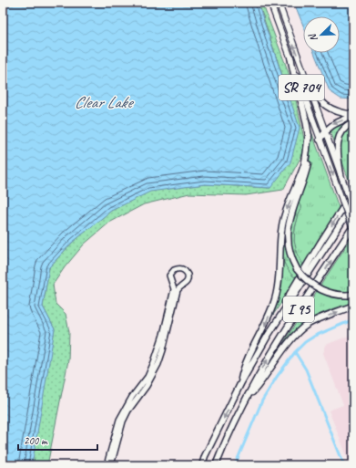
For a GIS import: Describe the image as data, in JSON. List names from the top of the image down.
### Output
{
  "streets": {
    "highway": ["I 95"],
    "main road": ["SR 704"]
  },
  "water": ["Clear Lake"],
  "scale_bar": "200 m",
  "north": "bottom left"
}
